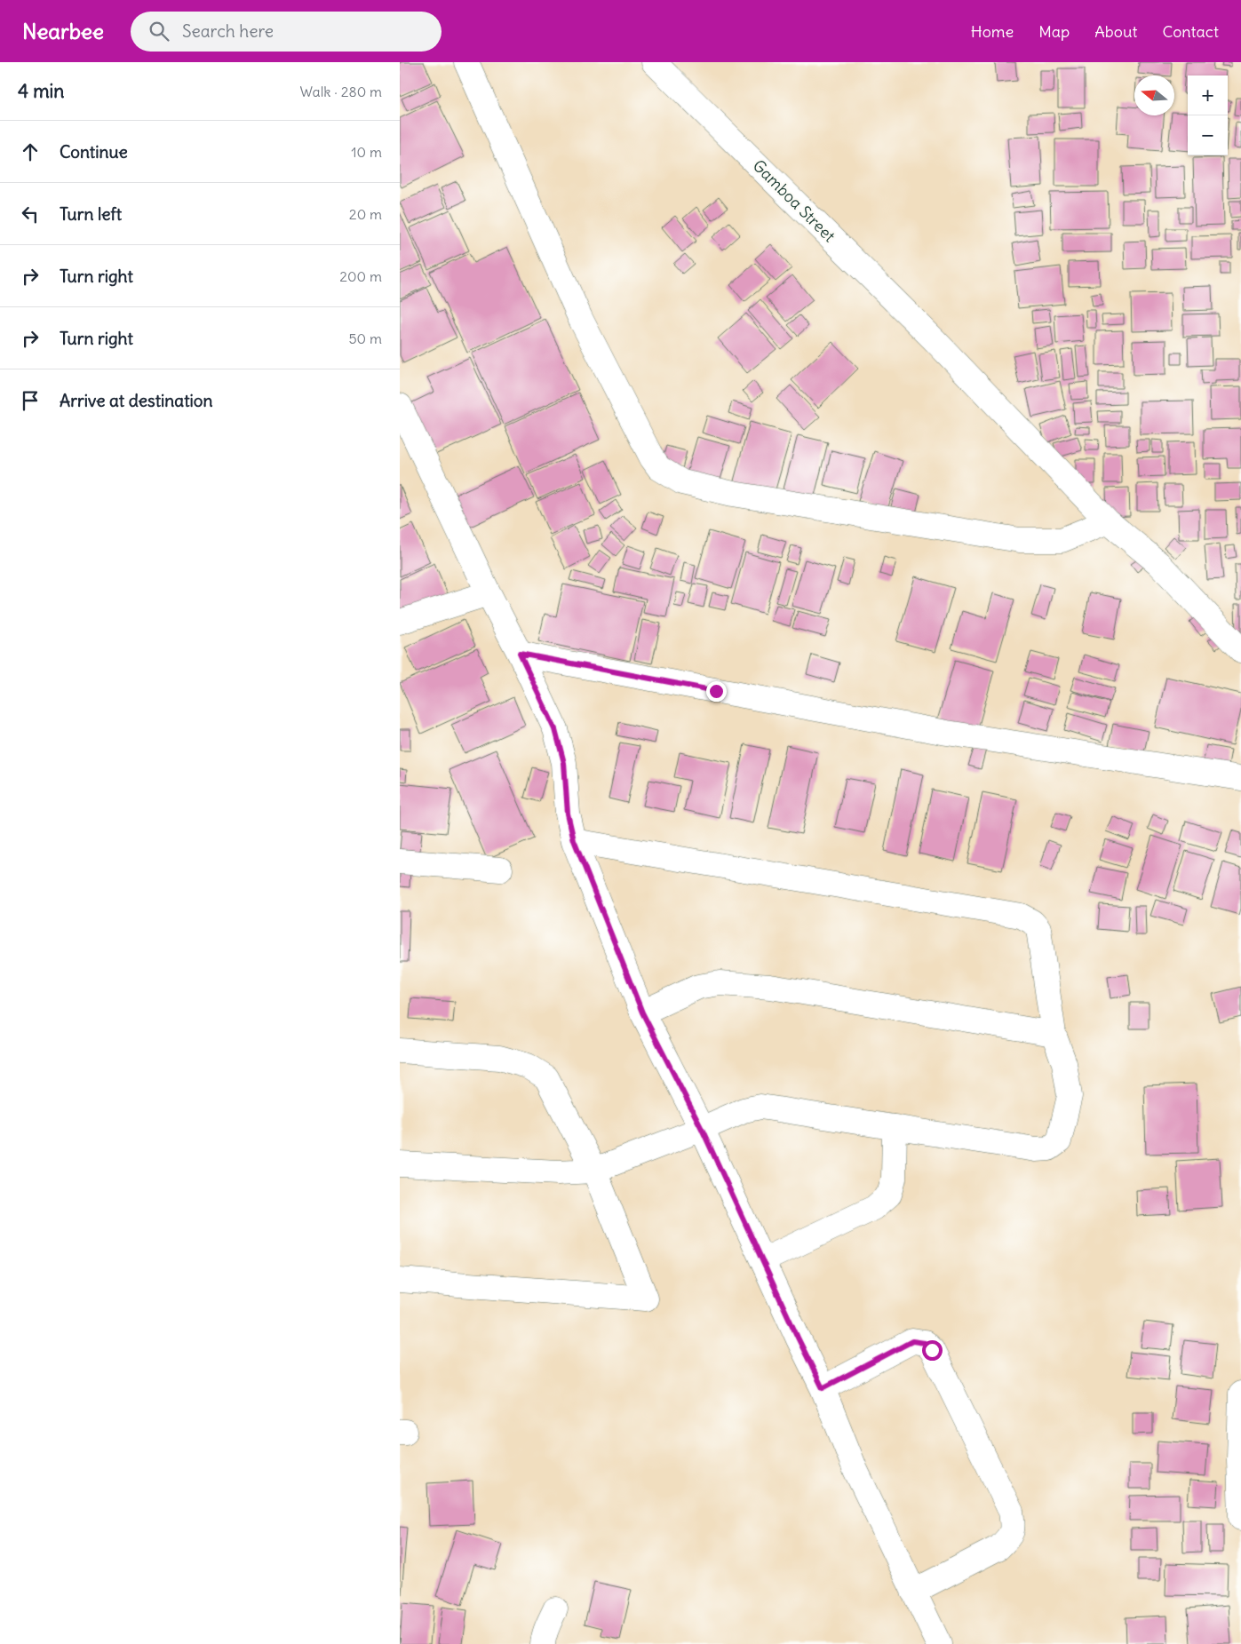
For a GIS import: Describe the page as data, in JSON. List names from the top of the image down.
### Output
{
  "streets": {
    "street": ["Gamboa Street"]
  },
  "north": "left",
  "page": {
    "header": "Nearbee",
    "search": "Search here",
    "nav": [
      "Home",
      "Map",
      "About",
      "Contact"
    ],
    "heading": ["4 min", "Walk · 280 m"],
    "map_buttons": ["+", "−"],
    "list": [
      ["Continue", "10 m"],
      ["Turn left", "20 m"],
      ["Turn right", "200 m"],
      ["Turn right", "50 m"],
      "Arrive at destination"
    ]
  }
}
